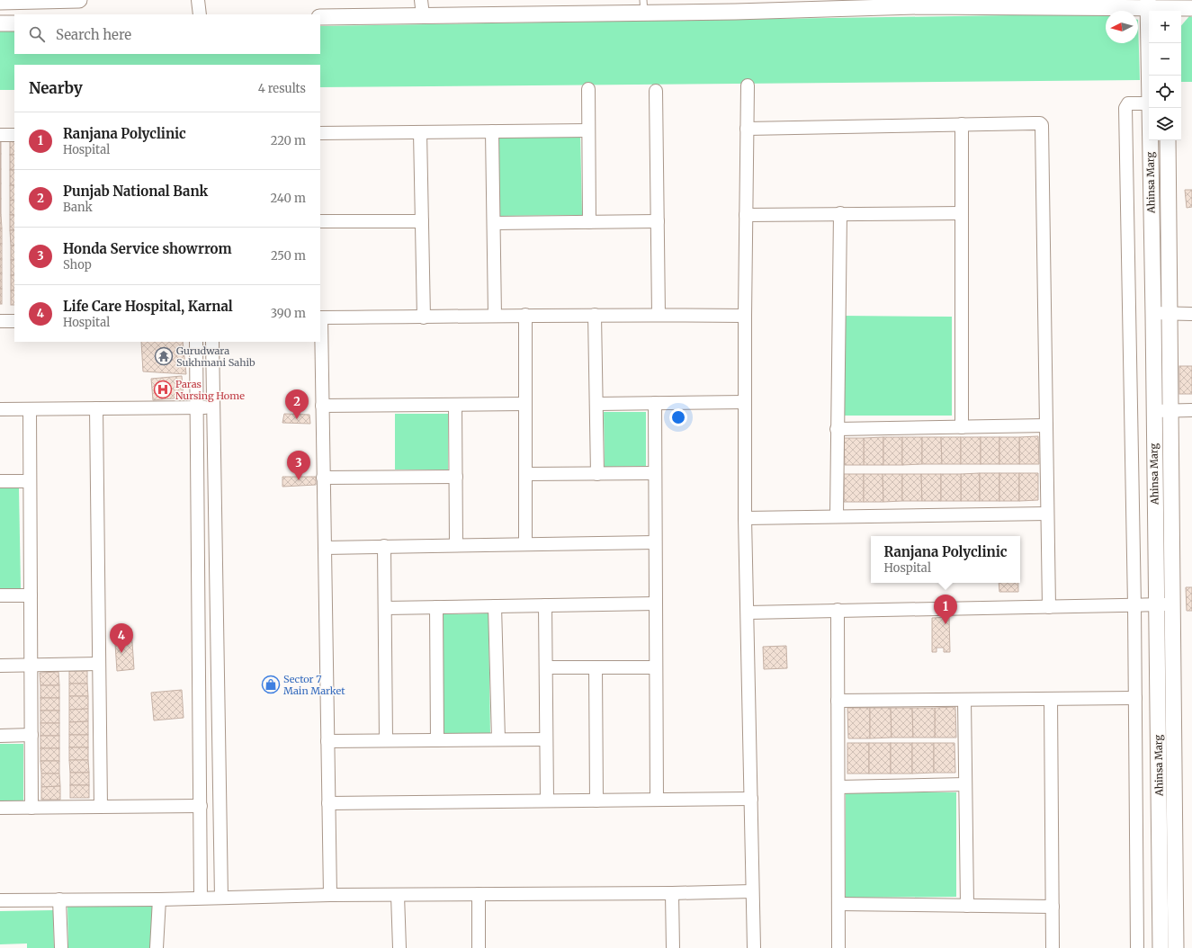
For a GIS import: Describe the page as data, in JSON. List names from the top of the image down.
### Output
{
  "streets": {
    "street": ["Ahinsa Marg"]
  },
  "places": {
    "temple": ["Gurudwara Sukhmani Sahib"],
    "hospital": ["Paras Nursing Home"],
    "shop": ["Sector 7 Main Market"]
  },
  "north": "left",
  "page": {
    "map_buttons": ["+", "−"],
    "search": "Search here",
    "heading": ["Nearby", "4 results"],
    "list": [
      {
        "mark": "1",
        "name": "Ranjana Polyclinic",
        "note": "Hospital",
        "value": "220 m"
      },
      {
        "mark": "2",
        "name": "Punjab National Bank",
        "note": "Bank",
        "value": "240 m"
      },
      {
        "mark": "3",
        "name": "Honda Service showrrom",
        "note": "Shop",
        "value": "250 m"
      },
      {
        "mark": "4",
        "name": "Life Care Hospital, Karnal",
        "note": "Hospital",
        "value": "390 m"
      }
    ],
    "pins": [
      "2",
      "3",
      "1",
      "4"
    ],
    "popup": ["Ranjana Polyclinic", "Hospital"]
  }
}
